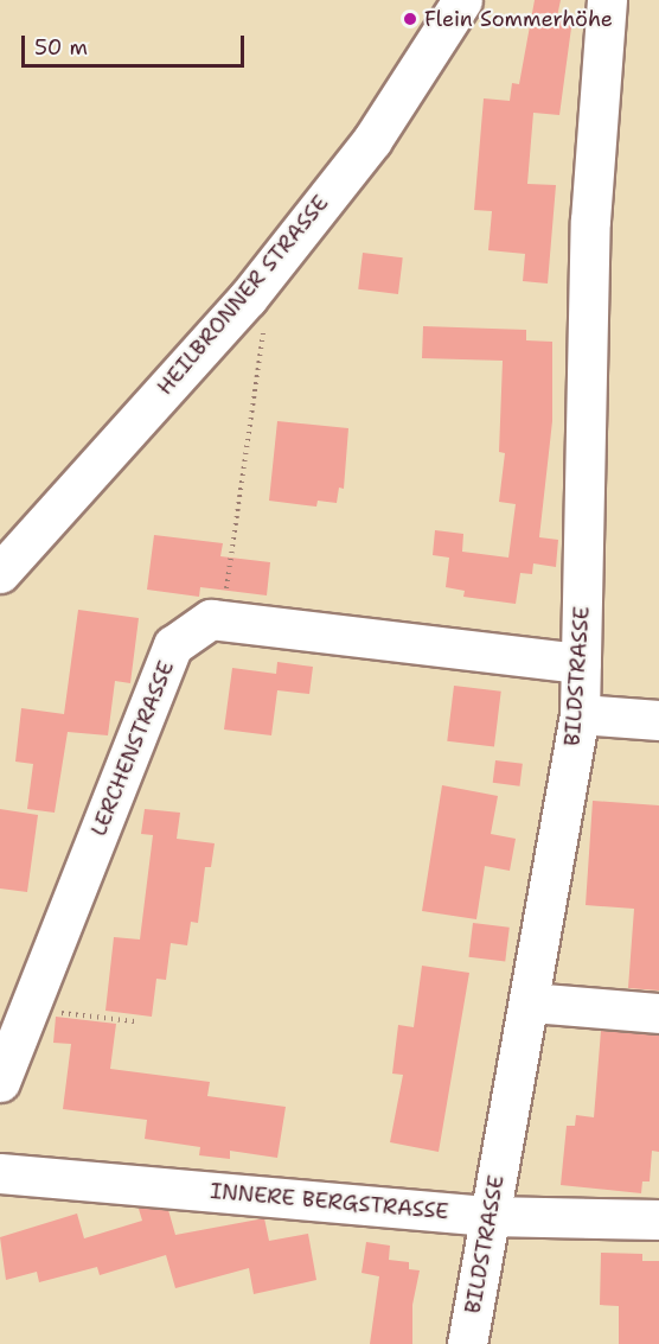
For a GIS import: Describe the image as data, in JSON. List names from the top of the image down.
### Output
{
  "streets": {
    "street": [
      "HEILBRONNER STRASSE",
      "BILDSTRASSE",
      "LERCHENSTRASSE",
      "INNERE BERGSTRASSE"
    ]
  },
  "crossings": [
    ["BILDSTRASSE", "LERCHENSTRASSE"],
    ["BILDSTRASSE", "INNERE BERGSTRASSE"]
  ],
  "places": ["Flein Sommerhöhe"],
  "scale_bar": "50 m"
}
